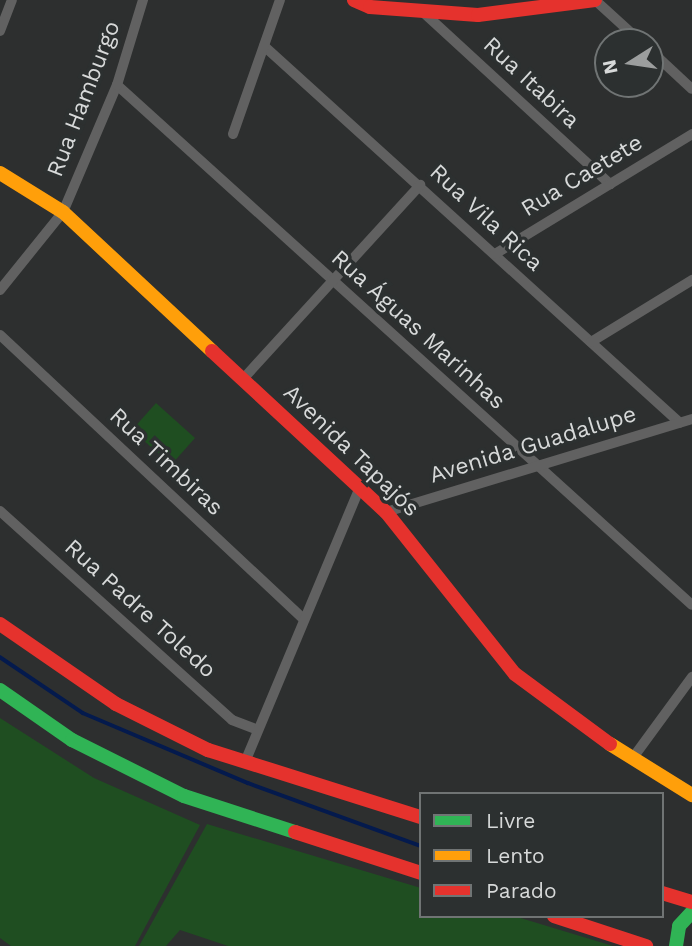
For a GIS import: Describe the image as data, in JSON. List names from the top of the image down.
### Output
{
  "streets": {
    "main road": ["Avenida Tapajós"],
    "street": [
      "Rua Itabira",
      "Rua Hamburgo",
      "Rua Caetete",
      "Rua Vila Rica",
      "Rua Águas Marinhas",
      "Avenida Guadalupe",
      "Rua Timbiras",
      "Rua Padre Toledo"
    ]
  },
  "crossings": [
    ["Rua Itabira", "Rua Caetete"],
    ["Rua Hamburgo", "Rua Águas Marinhas"],
    ["Rua Hamburgo", "Avenida Tapajós"],
    ["Rua Caetete", "Rua Vila Rica"],
    ["Rua Vila Rica", "Avenida Guadalupe"],
    ["Rua Águas Marinhas", "Avenida Guadalupe"],
    ["Avenida Guadalupe", "Avenida Tapajós"]
  ],
  "legend": ["Livre", "Lento", "Parado"],
  "north": "left"
}
